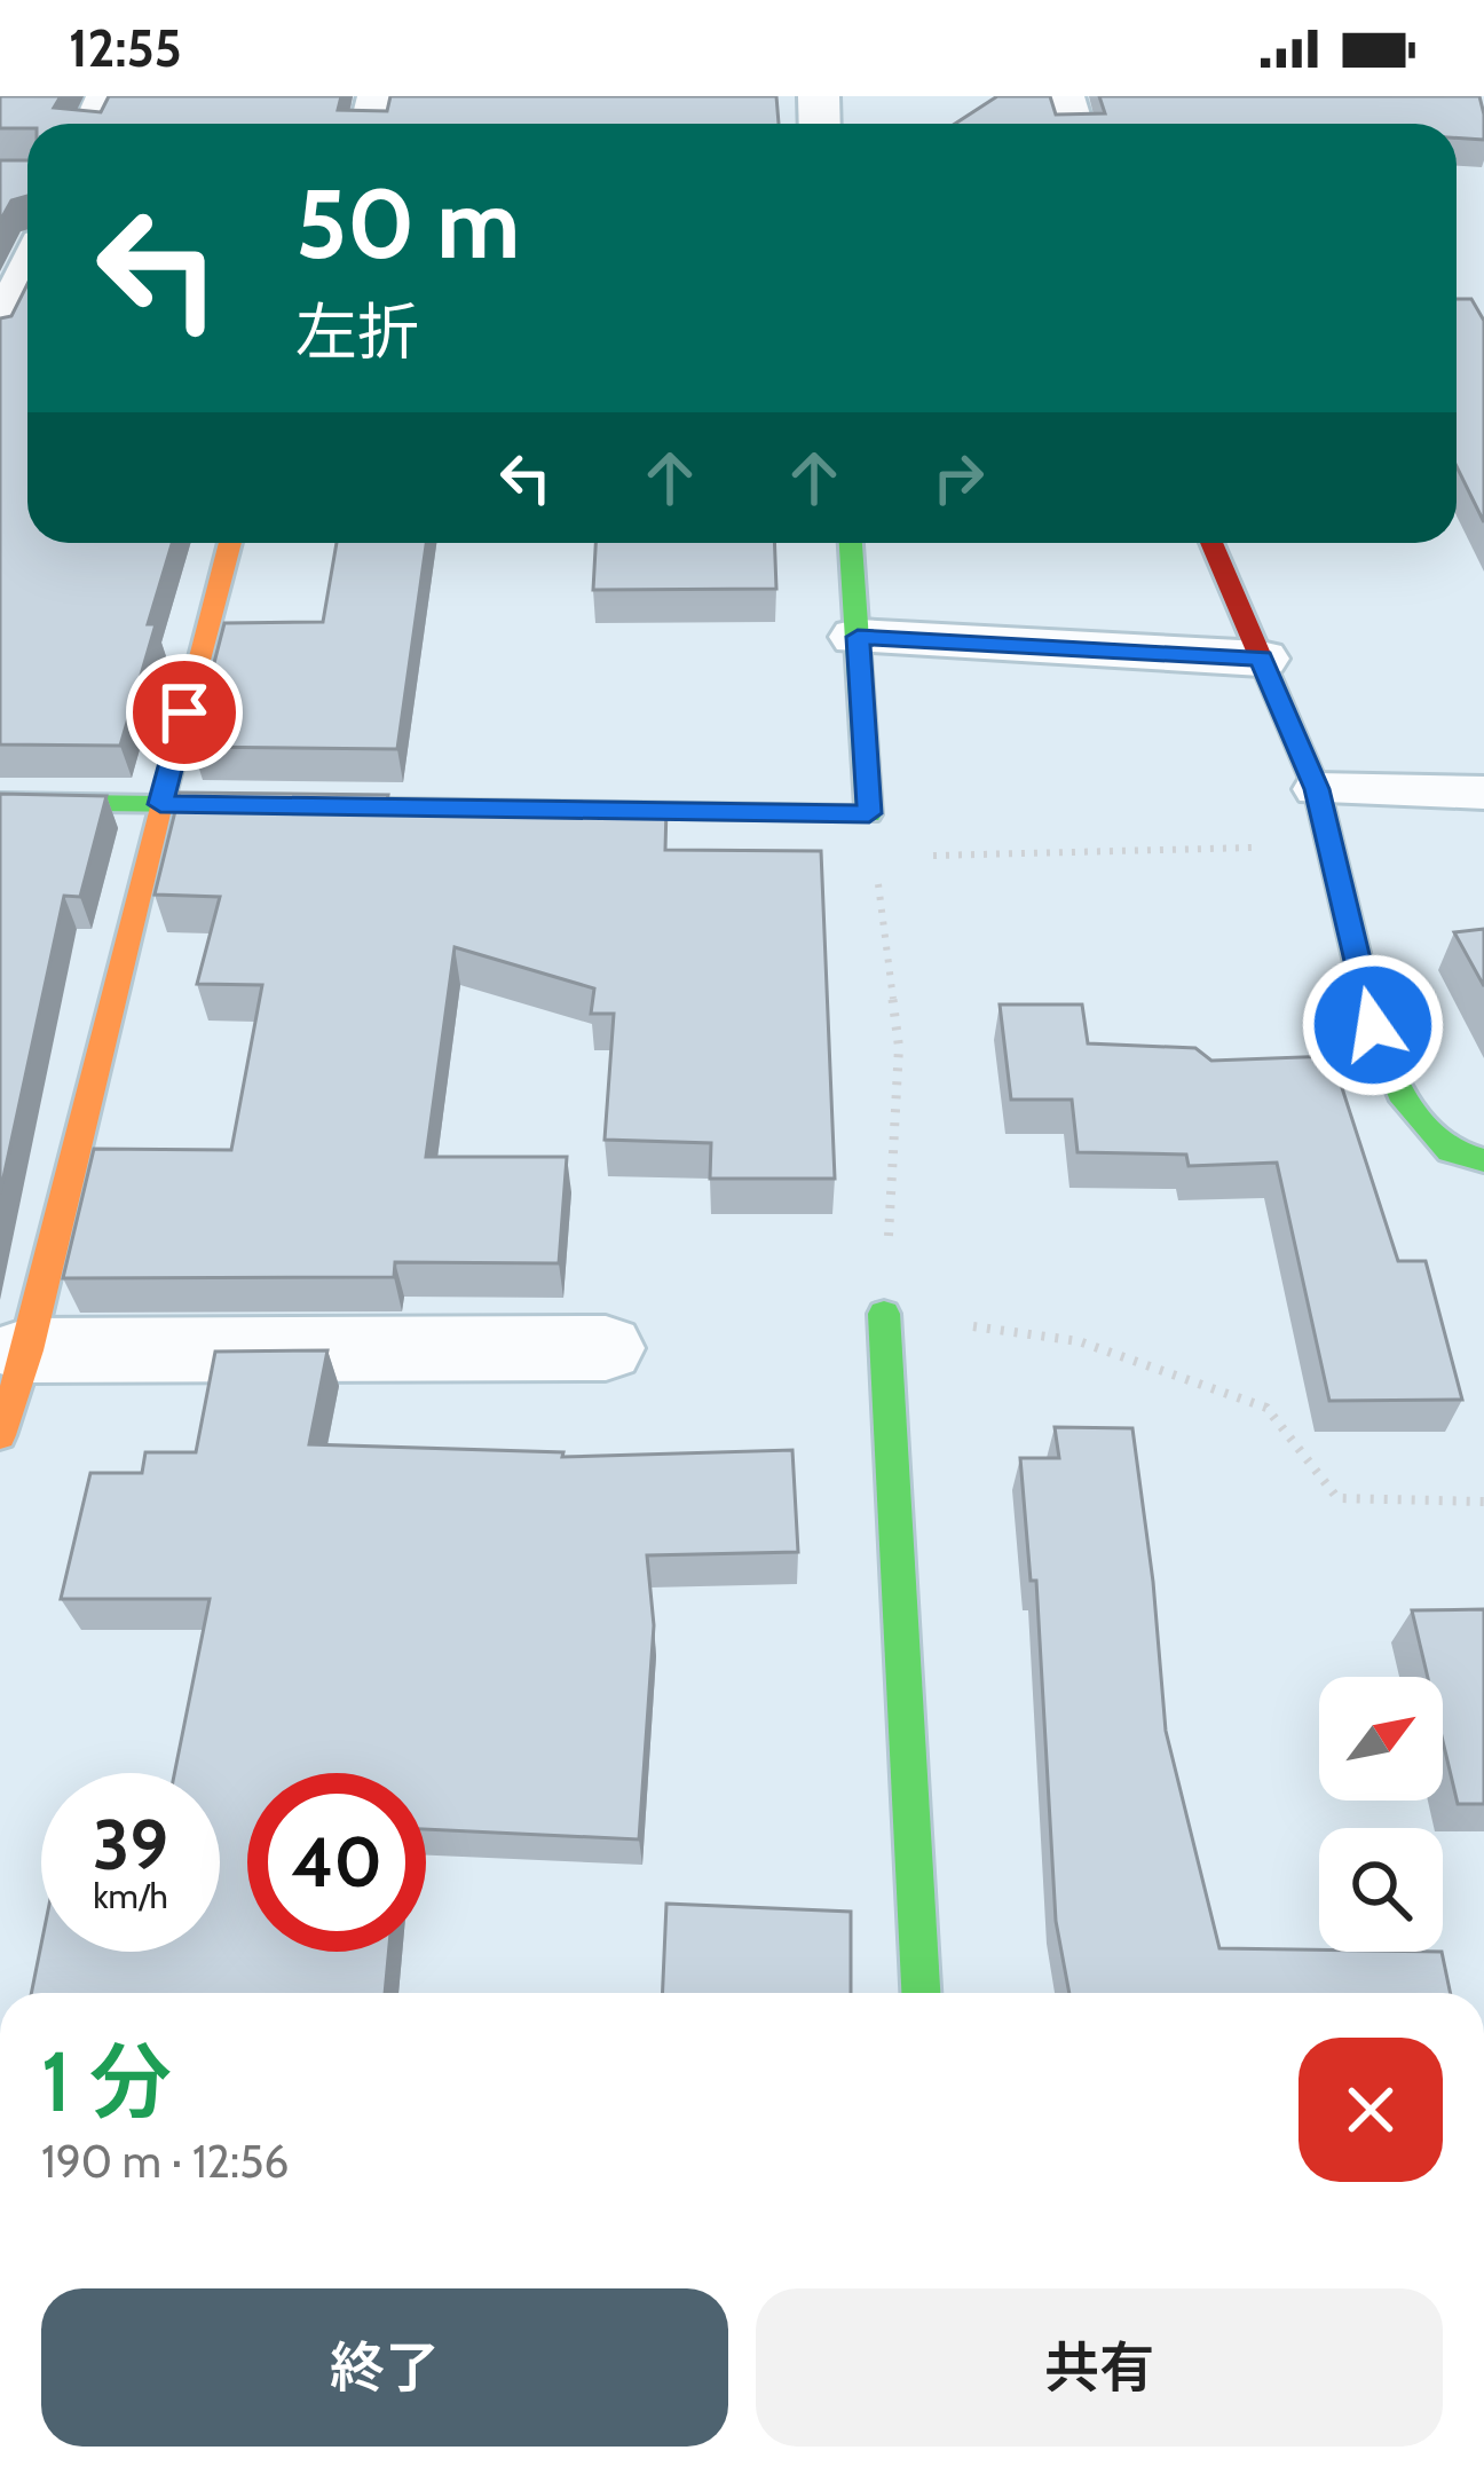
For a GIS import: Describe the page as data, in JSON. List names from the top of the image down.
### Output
{
  "north": "top right",
  "page": {
    "status": "12:55",
    "turn": ["50 m", "左折"],
    "speed": "39 km/h",
    "limit": "40",
    "heading": ["1 分", "190 m · 12:56"],
    "buttons": ["終了", "共有"]
  }
}
